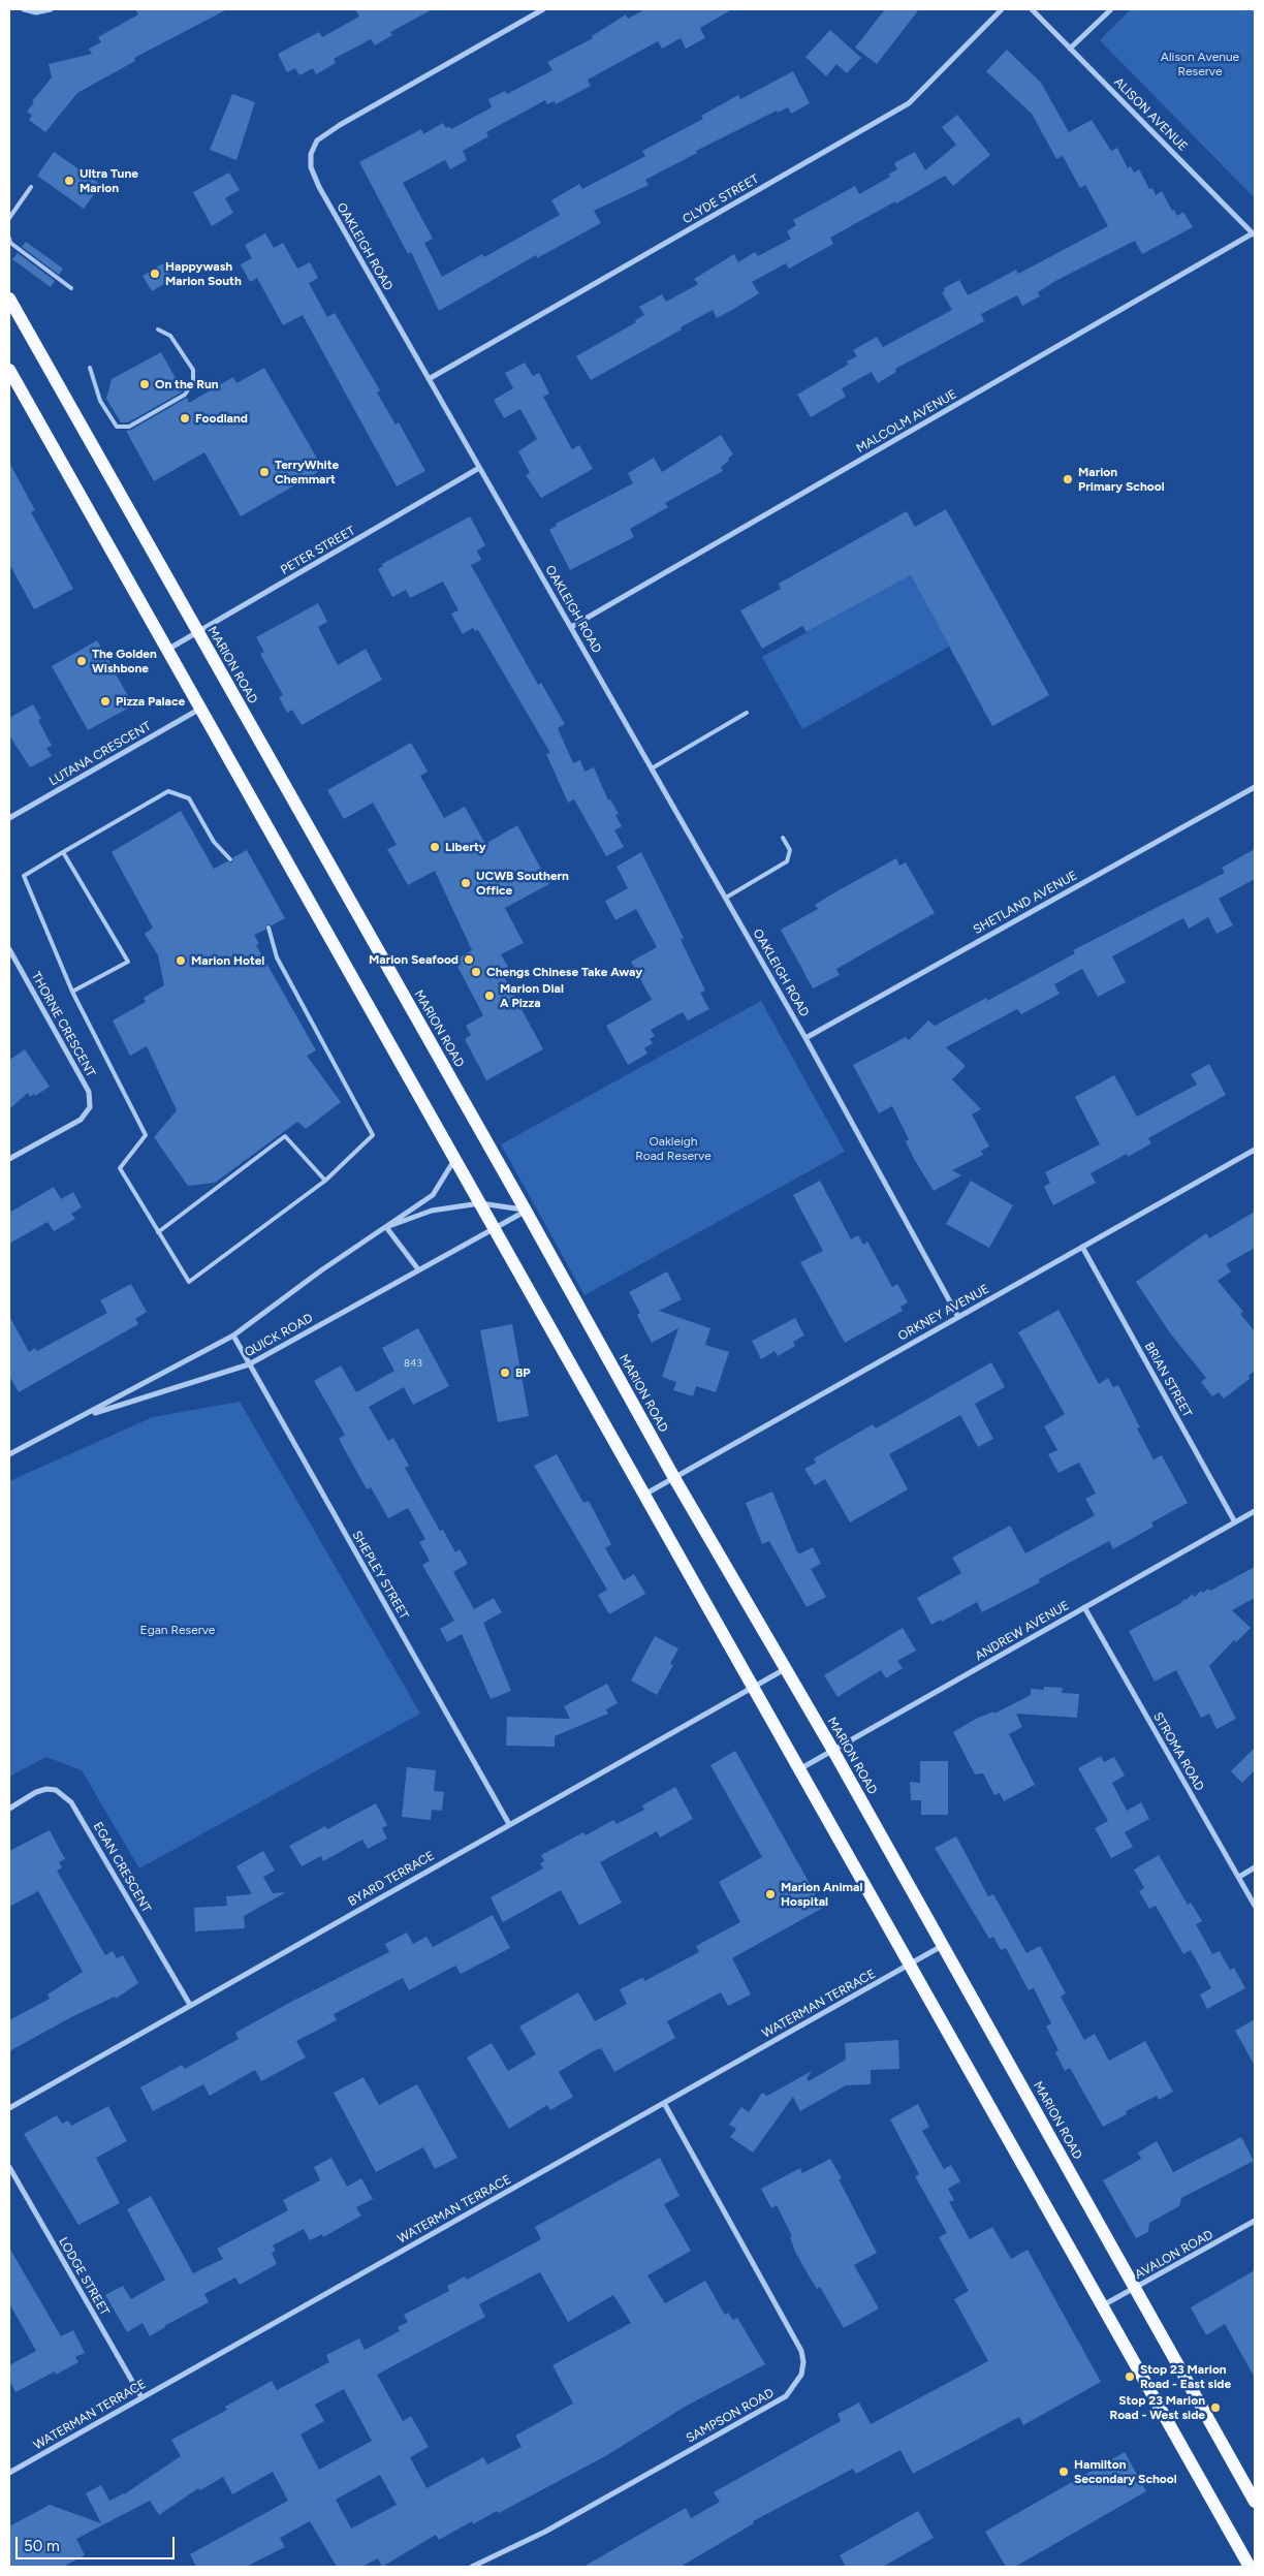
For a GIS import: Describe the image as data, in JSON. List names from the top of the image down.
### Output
{
  "streets": {
    "main road": ["MARION ROAD"],
    "street": [
      "ALISON AVENUE",
      "CLYDE STREET",
      "OAKLEIGH ROAD",
      "MALCOLM AVENUE",
      "PETER STREET",
      "LUTANA CRESCENT",
      "SHETLAND AVENUE",
      "THORNE CRESCENT",
      "ORKNEY AVENUE",
      "QUICK ROAD",
      "BRIAN STREET",
      "SHEPLEY STREET",
      "ANDREW AVENUE",
      "STROMA ROAD",
      "EGAN CRESCENT",
      "BYARD TERRACE",
      "WATERMAN TERRACE",
      "AVALON ROAD",
      "LODGE STREET",
      "SAMPSON ROAD"
    ]
  },
  "crossings": [
    ["ALISON AVENUE", "MALCOLM AVENUE"],
    ["CLYDE STREET", "OAKLEIGH ROAD"],
    ["OAKLEIGH ROAD", "MALCOLM AVENUE"],
    ["OAKLEIGH ROAD", "PETER STREET"],
    ["OAKLEIGH ROAD", "SHETLAND AVENUE"],
    ["OAKLEIGH ROAD", "ORKNEY AVENUE"],
    ["PETER STREET", "MARION ROAD"],
    ["MARION ROAD", "ORKNEY AVENUE"],
    ["MARION ROAD", "QUICK ROAD"],
    ["MARION ROAD", "ANDREW AVENUE"],
    ["MARION ROAD", "BYARD TERRACE"],
    ["MARION ROAD", "WATERMAN TERRACE"],
    ["MARION ROAD", "AVALON ROAD"],
    ["ORKNEY AVENUE", "BRIAN STREET"],
    ["QUICK ROAD", "SHEPLEY STREET"],
    ["BRIAN STREET", "ANDREW AVENUE"],
    ["SHEPLEY STREET", "BYARD TERRACE"],
    ["ANDREW AVENUE", "STROMA ROAD"],
    ["EGAN CRESCENT", "BYARD TERRACE"],
    ["WATERMAN TERRACE", "LODGE STREET"],
    ["WATERMAN TERRACE", "SAMPSON ROAD"]
  ],
  "parks": ["Alison Avenue Reserve", "Oakleigh Road Reserve", "Egan Reserve"],
  "places": [
    "Ultra Tune Marion",
    "Happywash Marion South",
    "On the Run",
    "Foodland",
    "TerryWhite Chemmart",
    "Marion Primary School",
    "The Golden Wishbone",
    "Pizza Palace",
    "Liberty",
    "UCWB Southern Office",
    "Marion Seafood",
    "Marion Hotel",
    "Chengs Chinese Take Away",
    "Marion Dial A Pizza",
    "BP",
    "Marion Animal Hospital",
    "Stop 23 Marion Road - East side",
    "Stop 23 Marion Road - West side",
    "Hamilton Secondary School"
  ],
  "house_numbers": ["843"],
  "scale_bar": "50 m"
}
